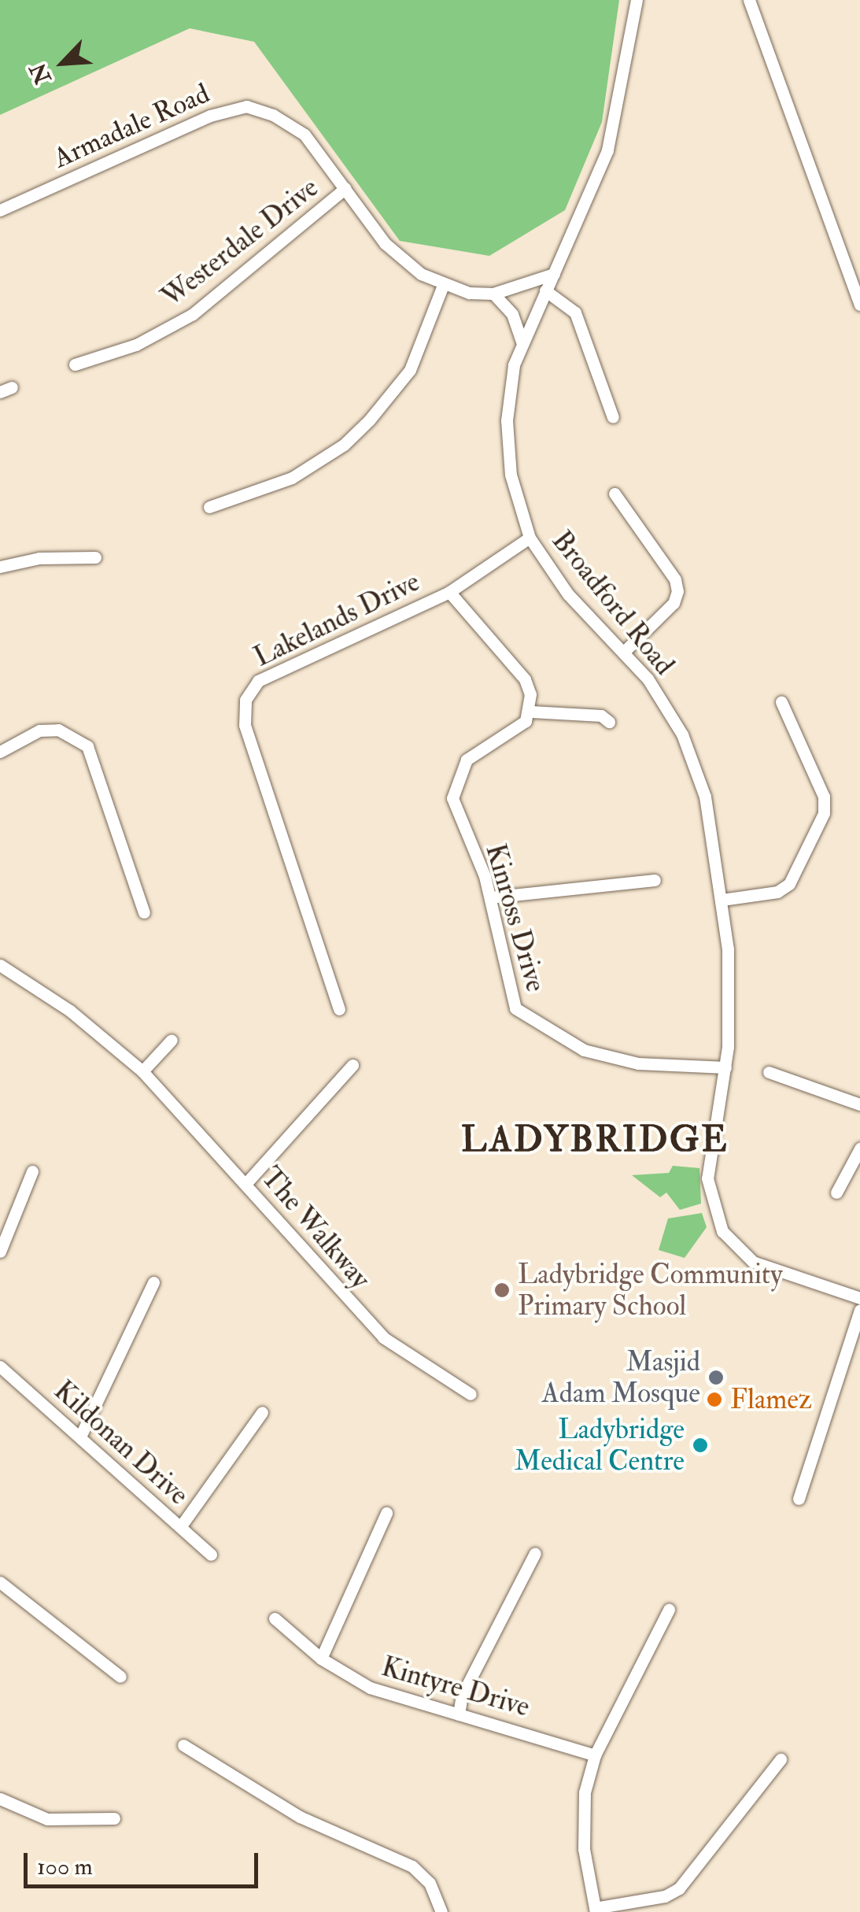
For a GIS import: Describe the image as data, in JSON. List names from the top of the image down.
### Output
{
  "streets": {
    "street": [
      "Armadale Road",
      "Westerdale Drive",
      "Broadford Road",
      "Lakelands Drive",
      "Kinross Drive",
      "The Walkway",
      "Kildonan Drive",
      "Kintyre Drive"
    ]
  },
  "crossings": [
    ["Armadale Road", "Westerdale Drive"],
    ["Armadale Road", "Broadford Road"],
    ["Broadford Road", "Lakelands Drive"],
    ["Broadford Road", "Kinross Drive"]
  ],
  "districts": ["LADYBRIDGE"],
  "places": [
    "Ladybridge Community Primary School",
    "Masjid Adam Mosque",
    "Flamez",
    "Ladybridge Medical Centre"
  ],
  "scale_bar": "100 m",
  "north": "bottom left"
}
